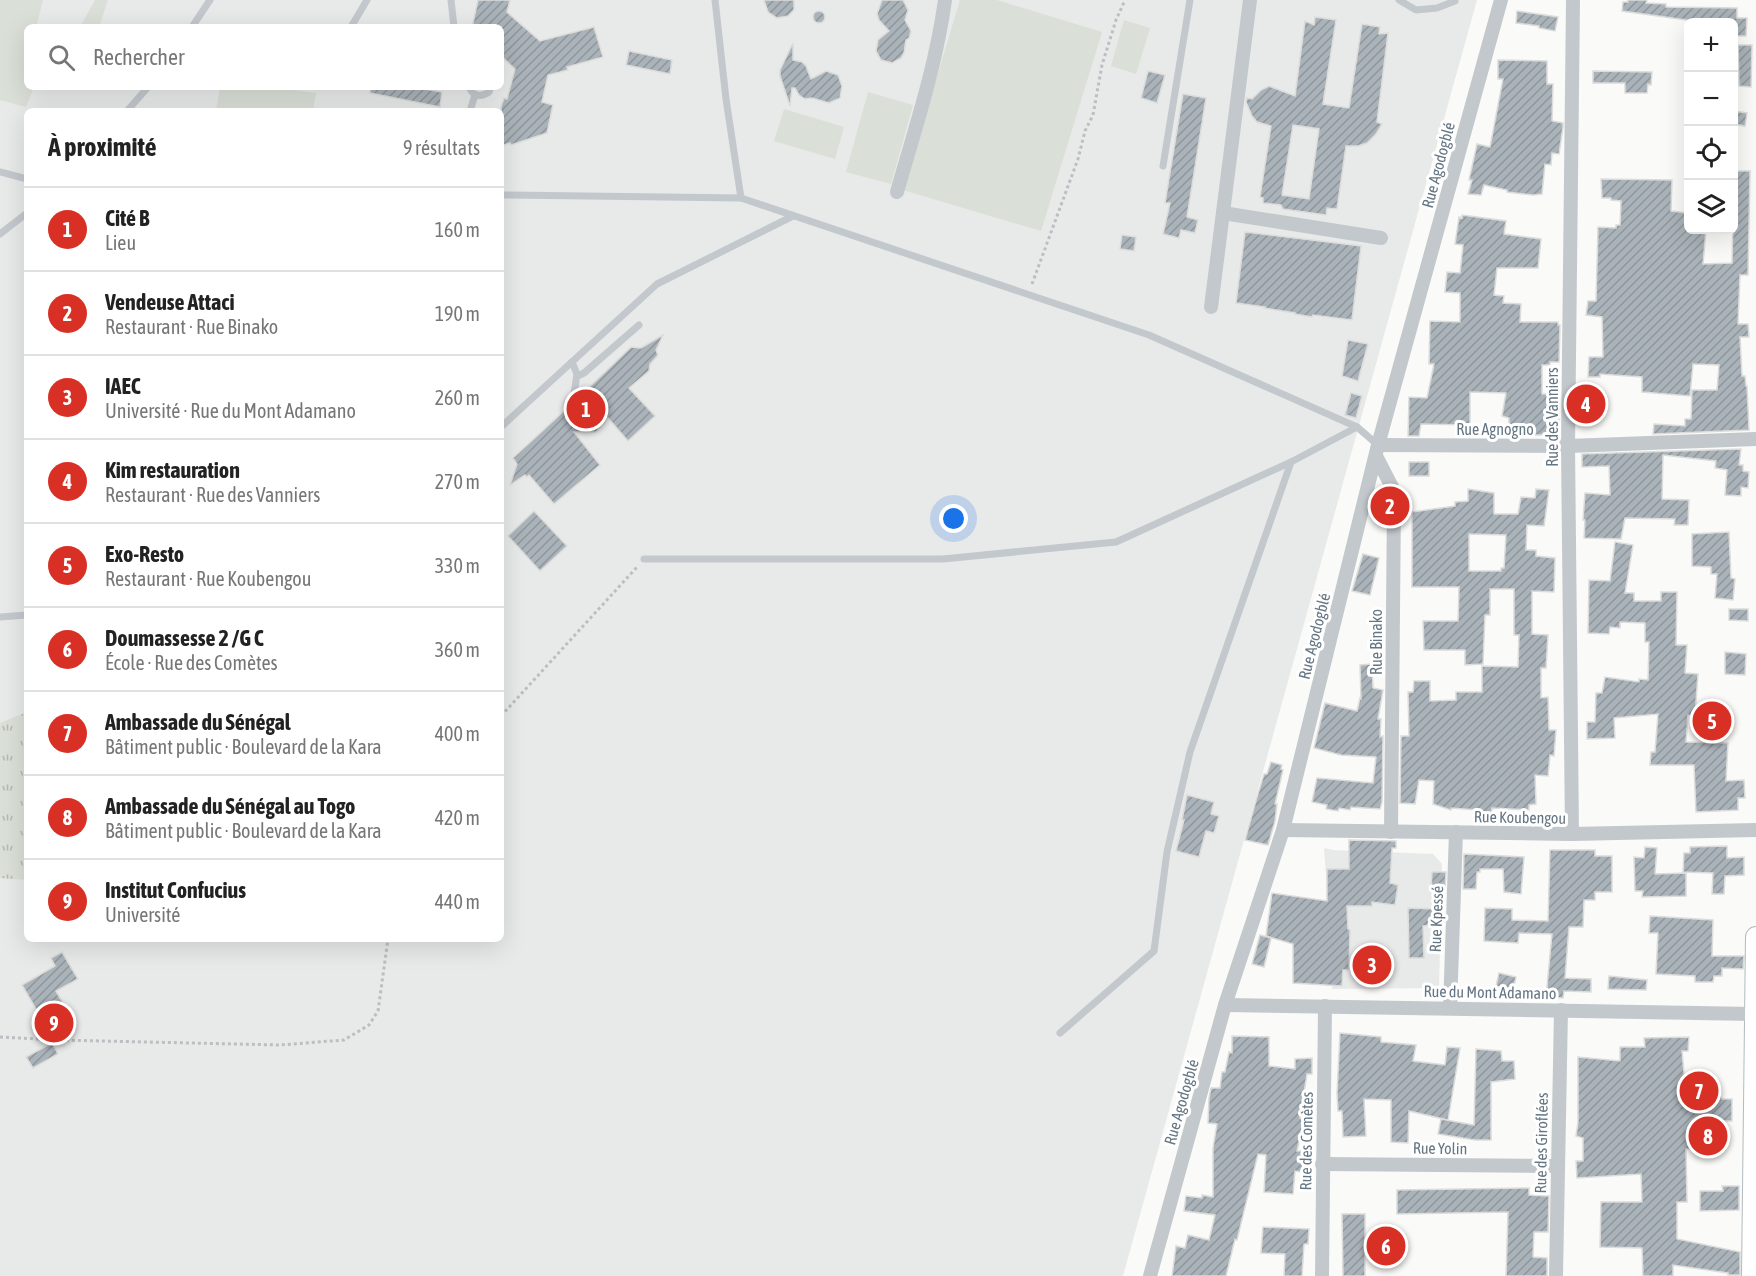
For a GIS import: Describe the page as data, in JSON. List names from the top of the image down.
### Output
{
  "streets": {
    "street": [
      "Rue Agodogblé",
      "Rue des Vanniers",
      "Rue Agnogno",
      "Rue Binako",
      "Rue Koubengou",
      "Rue Kpessé",
      "Rue du Mont Adamano",
      "Rue des Comètes",
      "Rue des Giroflées",
      "Rue Yolin"
    ]
  },
  "crossings": [
    ["Rue Agodogblé", "Rue Agnogno"],
    ["Rue Agodogblé", "Rue Binako"],
    ["Rue Agodogblé", "Rue Koubengou"],
    ["Rue Agodogblé", "Rue du Mont Adamano"],
    ["Rue des Vanniers", "Rue Agnogno"],
    ["Rue des Vanniers", "Rue Koubengou"],
    ["Rue Agnogno", "Rue Binako"],
    ["Rue Binako", "Rue Koubengou"],
    ["Rue Koubengou", "Rue Kpessé"],
    ["Rue Kpessé", "Rue du Mont Adamano"],
    ["Rue du Mont Adamano", "Rue des Comètes"],
    ["Rue du Mont Adamano", "Rue des Giroflées"],
    ["Rue des Comètes", "Rue Yolin"],
    ["Rue des Giroflées", "Rue Yolin"]
  ],
  "page": {
    "map_buttons": ["+", "−"],
    "search": "Rechercher",
    "heading": ["À proximité", "9 résultats"],
    "list": [
      {
        "mark": "1",
        "name": "Cité B",
        "note": "Lieu",
        "value": "160 m"
      },
      {
        "mark": "2",
        "name": "Vendeuse Attaci",
        "note": "Restaurant · Rue Binako",
        "value": "190 m"
      },
      {
        "mark": "3",
        "name": "IAEC",
        "note": "Université · Rue du Mont Adamano",
        "value": "260 m"
      },
      {
        "mark": "4",
        "name": "Kim restauration",
        "note": "Restaurant · Rue des Vanniers",
        "value": "270 m"
      },
      {
        "mark": "5",
        "name": "Exo-Resto",
        "note": "Restaurant · Rue Koubengou",
        "value": "330 m"
      },
      {
        "mark": "6",
        "name": "Doumassesse 2 /G C",
        "note": "École · Rue des Comètes",
        "value": "360 m"
      },
      {
        "mark": "7",
        "name": "Ambassade du Sénégal",
        "note": "Bâtiment public · Boulevard de la Kara",
        "value": "400 m"
      },
      {
        "mark": "8",
        "name": "Ambassade du Sénégal au Togo",
        "note": "Bâtiment public · Boulevard de la Kara",
        "value": "420 m"
      },
      {
        "mark": "9",
        "name": "Institut Confucius",
        "note": "Université",
        "value": "440 m"
      }
    ],
    "pins": [
      "4",
      "1",
      "2",
      "5",
      "3",
      "9",
      "7",
      "8",
      "6"
    ]
  }
}
